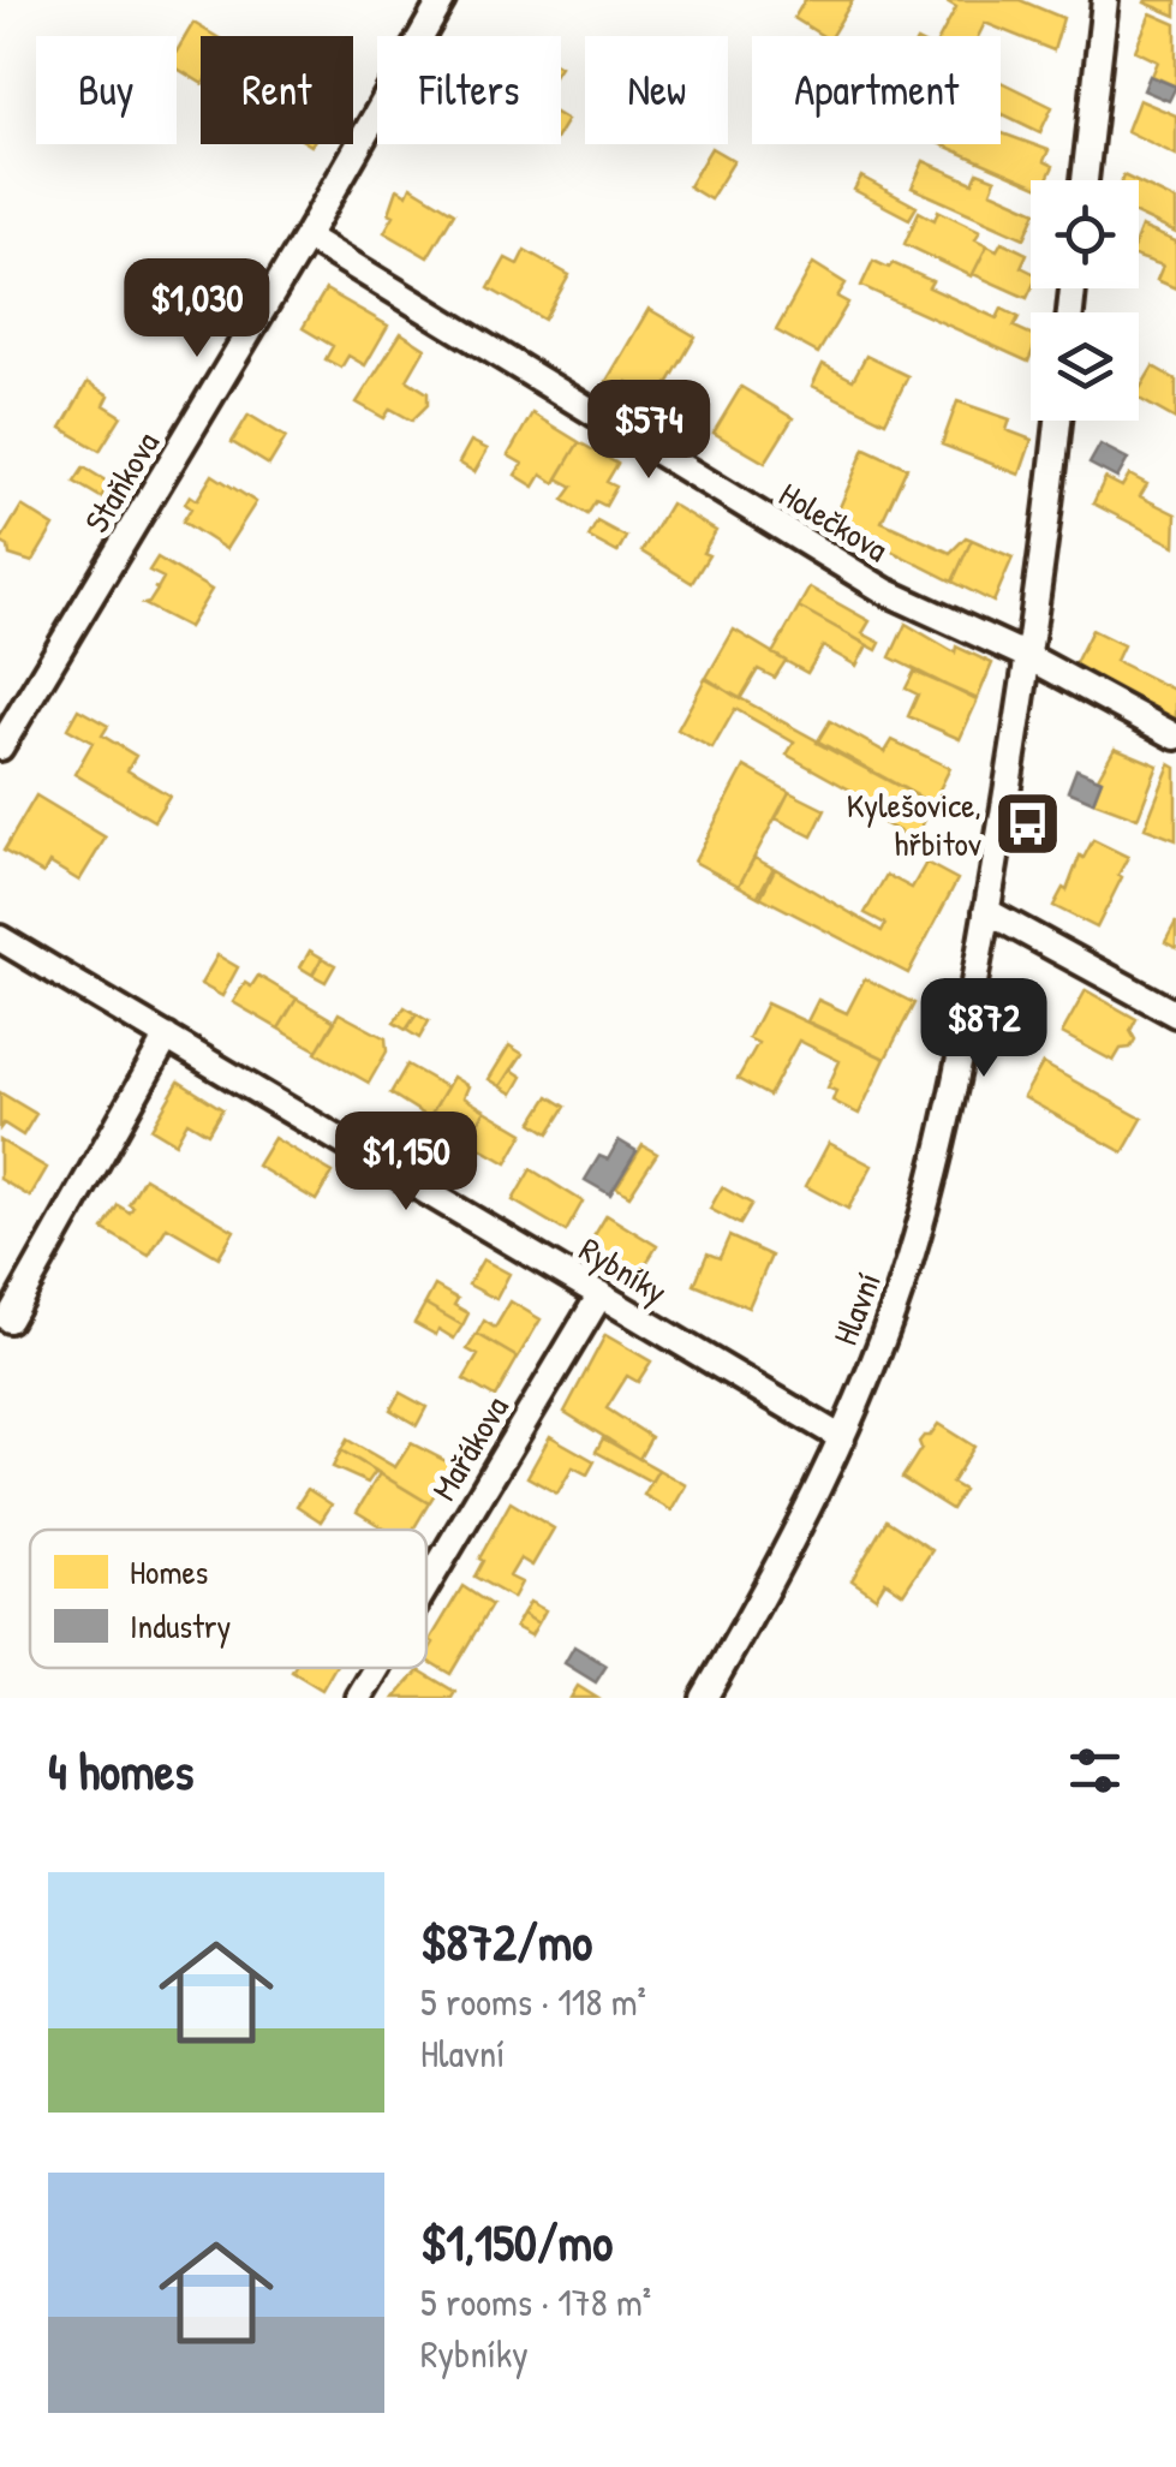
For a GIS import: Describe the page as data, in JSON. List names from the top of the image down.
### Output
{
  "streets": {
    "street": [
      "Staňkova",
      "Holečkova",
      "Rybníky",
      "Hlavní",
      "Mařákova"
    ]
  },
  "crossings": [
    ["Staňkova", "Holečkova"],
    ["Holečkova", "Hlavní"],
    ["Rybníky", "Hlavní"],
    ["Rybníky", "Mařákova"]
  ],
  "places": {
    "bus stop": ["Kylešovice, hřbitov"]
  },
  "legend": ["Homes", "Industry"],
  "page": {
    "chip": [
      "Buy",
      "Rent",
      "Filters",
      "New",
      "Apartment"
    ],
    "price": [
      "$1,030",
      "$574",
      "$872",
      "$1,150"
    ],
    "heading": "4 homes",
    "list": [
      {
        "name": "$872/mo",
        "note": "5 rooms · 118 m² · Hlavní"
      },
      {
        "name": "$1,150/mo",
        "note": "5 rooms · 178 m² · Rybníky"
      }
    ]
  }
}
